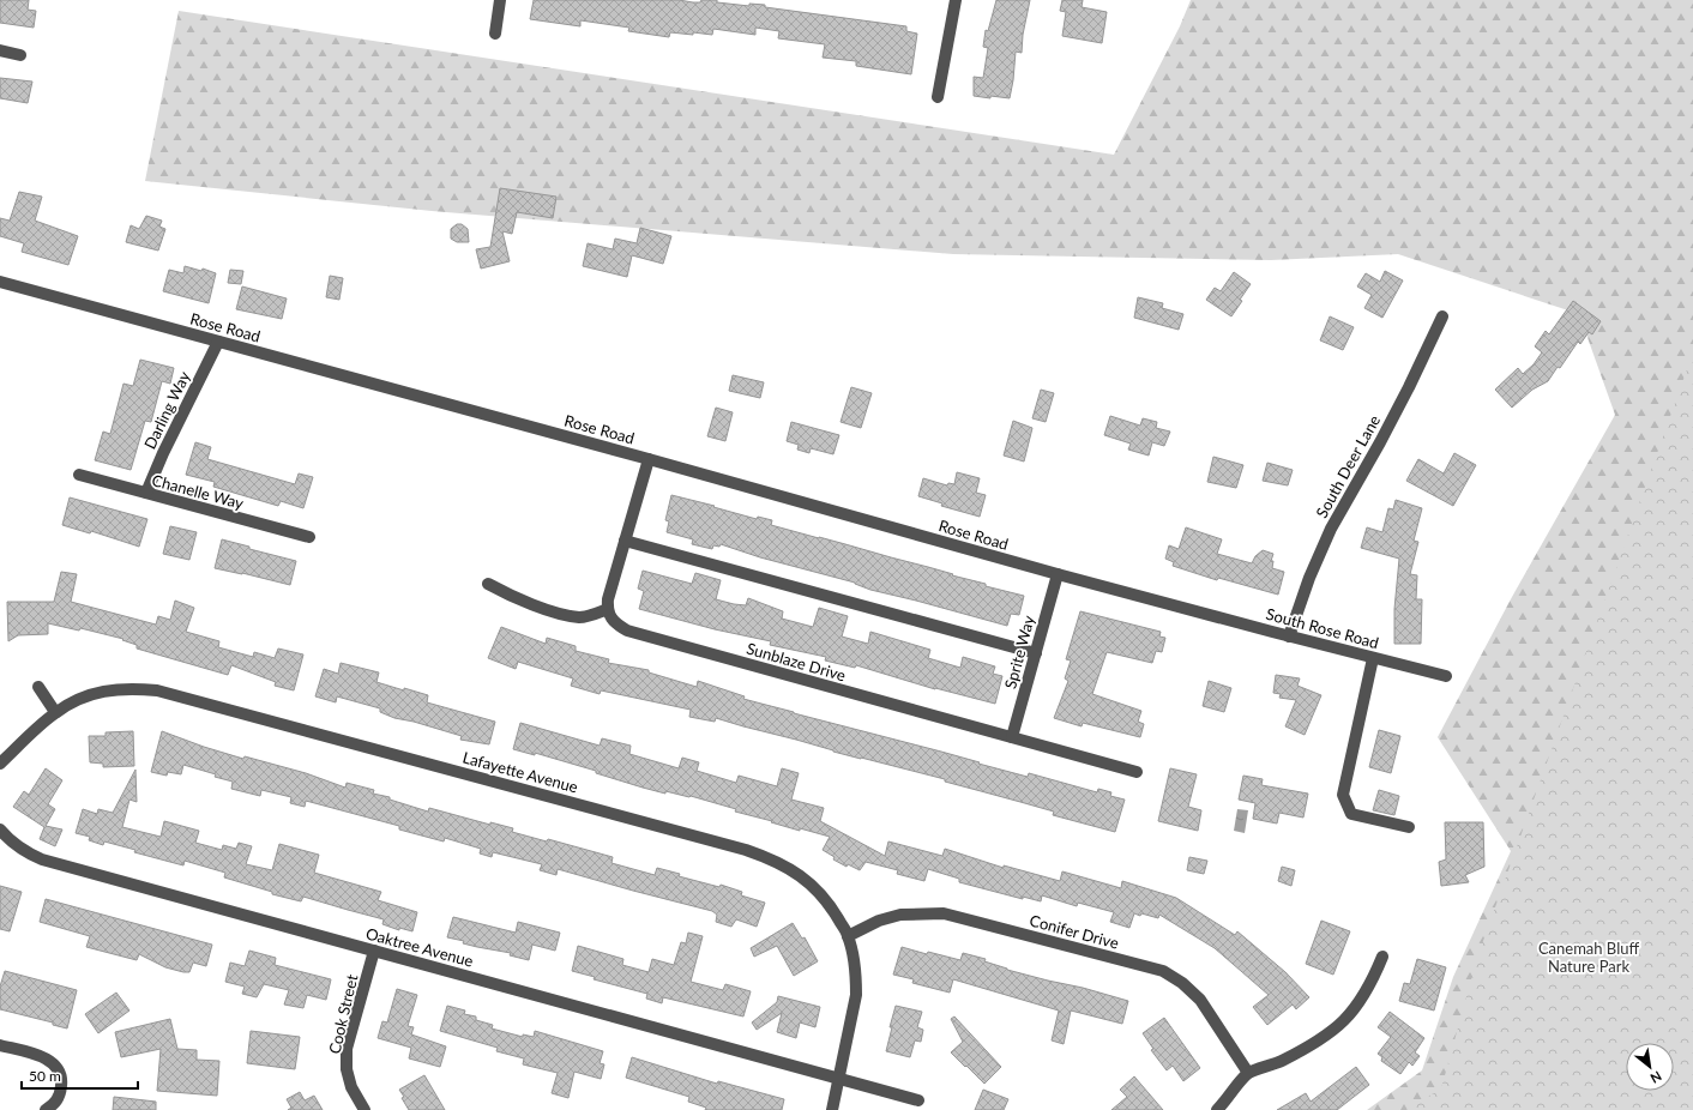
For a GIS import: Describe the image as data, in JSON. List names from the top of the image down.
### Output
{
  "streets": {
    "street": [
      "Rose Road",
      "Darling Way",
      "South Deer Lane",
      "Chanelle Way",
      "South Rose Road",
      "Sprite Way",
      "Sunblaze Drive",
      "Lafayette Avenue",
      "Conifer Drive",
      "Oaktree Avenue",
      "Cook Street"
    ]
  },
  "crossings": [
    ["Rose Road", "Darling Way"],
    ["Rose Road", "South Rose Road"],
    ["Rose Road", "Sprite Way"],
    ["Darling Way", "Chanelle Way"],
    ["South Deer Lane", "South Rose Road"],
    ["Sprite Way", "Sunblaze Drive"],
    ["Lafayette Avenue", "Conifer Drive"],
    ["Lafayette Avenue", "Oaktree Avenue"],
    ["Oaktree Avenue", "Cook Street"]
  ],
  "parks": ["Canemah Bluff Nature Park"],
  "scale_bar": "50 m",
  "north": "bottom right"
}
